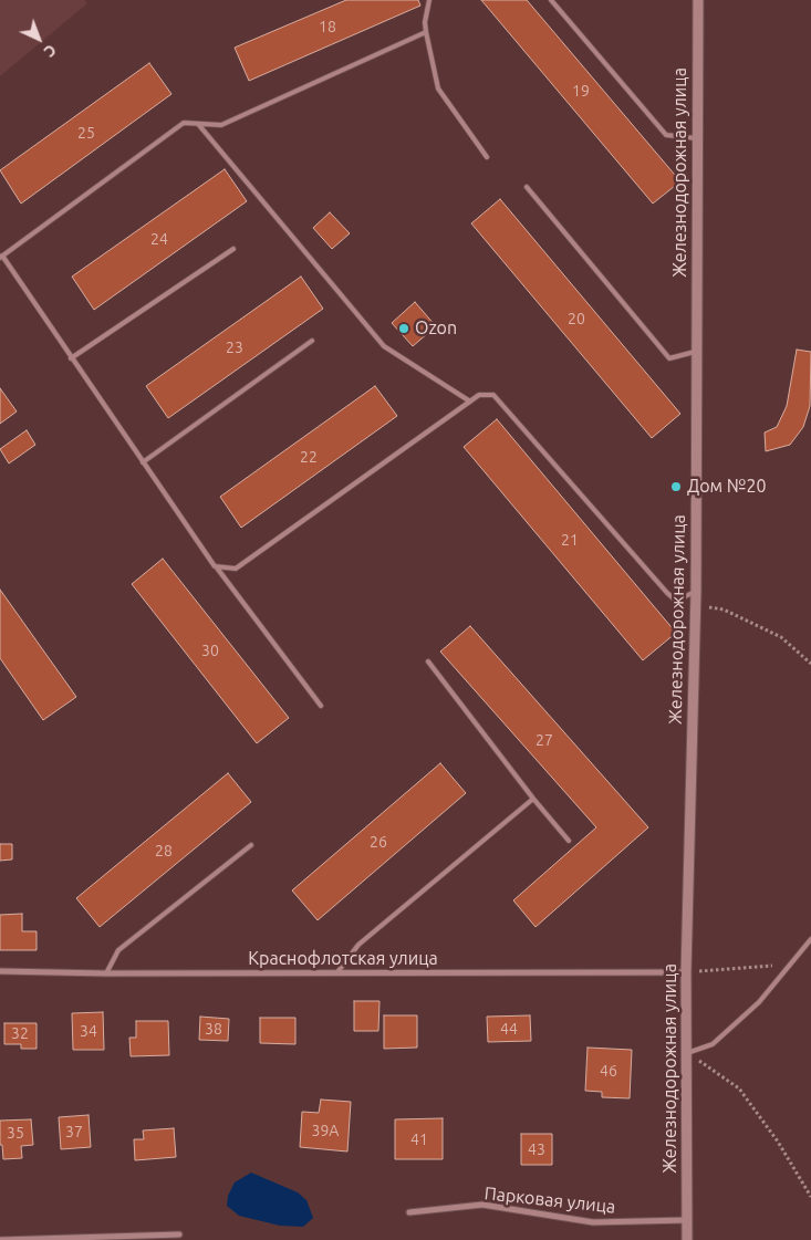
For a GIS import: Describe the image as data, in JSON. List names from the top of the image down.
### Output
{
  "streets": {
    "street": ["Железнодорожная улица", "Краснофлотская улица", "Парковая улица"]
  },
  "crossings": [
    ["Железнодорожная улица", "Краснофлотская улица"],
    ["Железнодорожная улица", "Парковая улица"]
  ],
  "places": ["Ozon", "Дом №20"],
  "house_numbers": [
    "18",
    "19",
    "25",
    "24",
    "20",
    "23",
    "22",
    "21",
    "30",
    "27",
    "26",
    "28",
    "38",
    "44",
    "34",
    "32",
    "46",
    "39А",
    "37",
    "35",
    "41",
    "43"
  ],
  "north": "bottom right"
}
